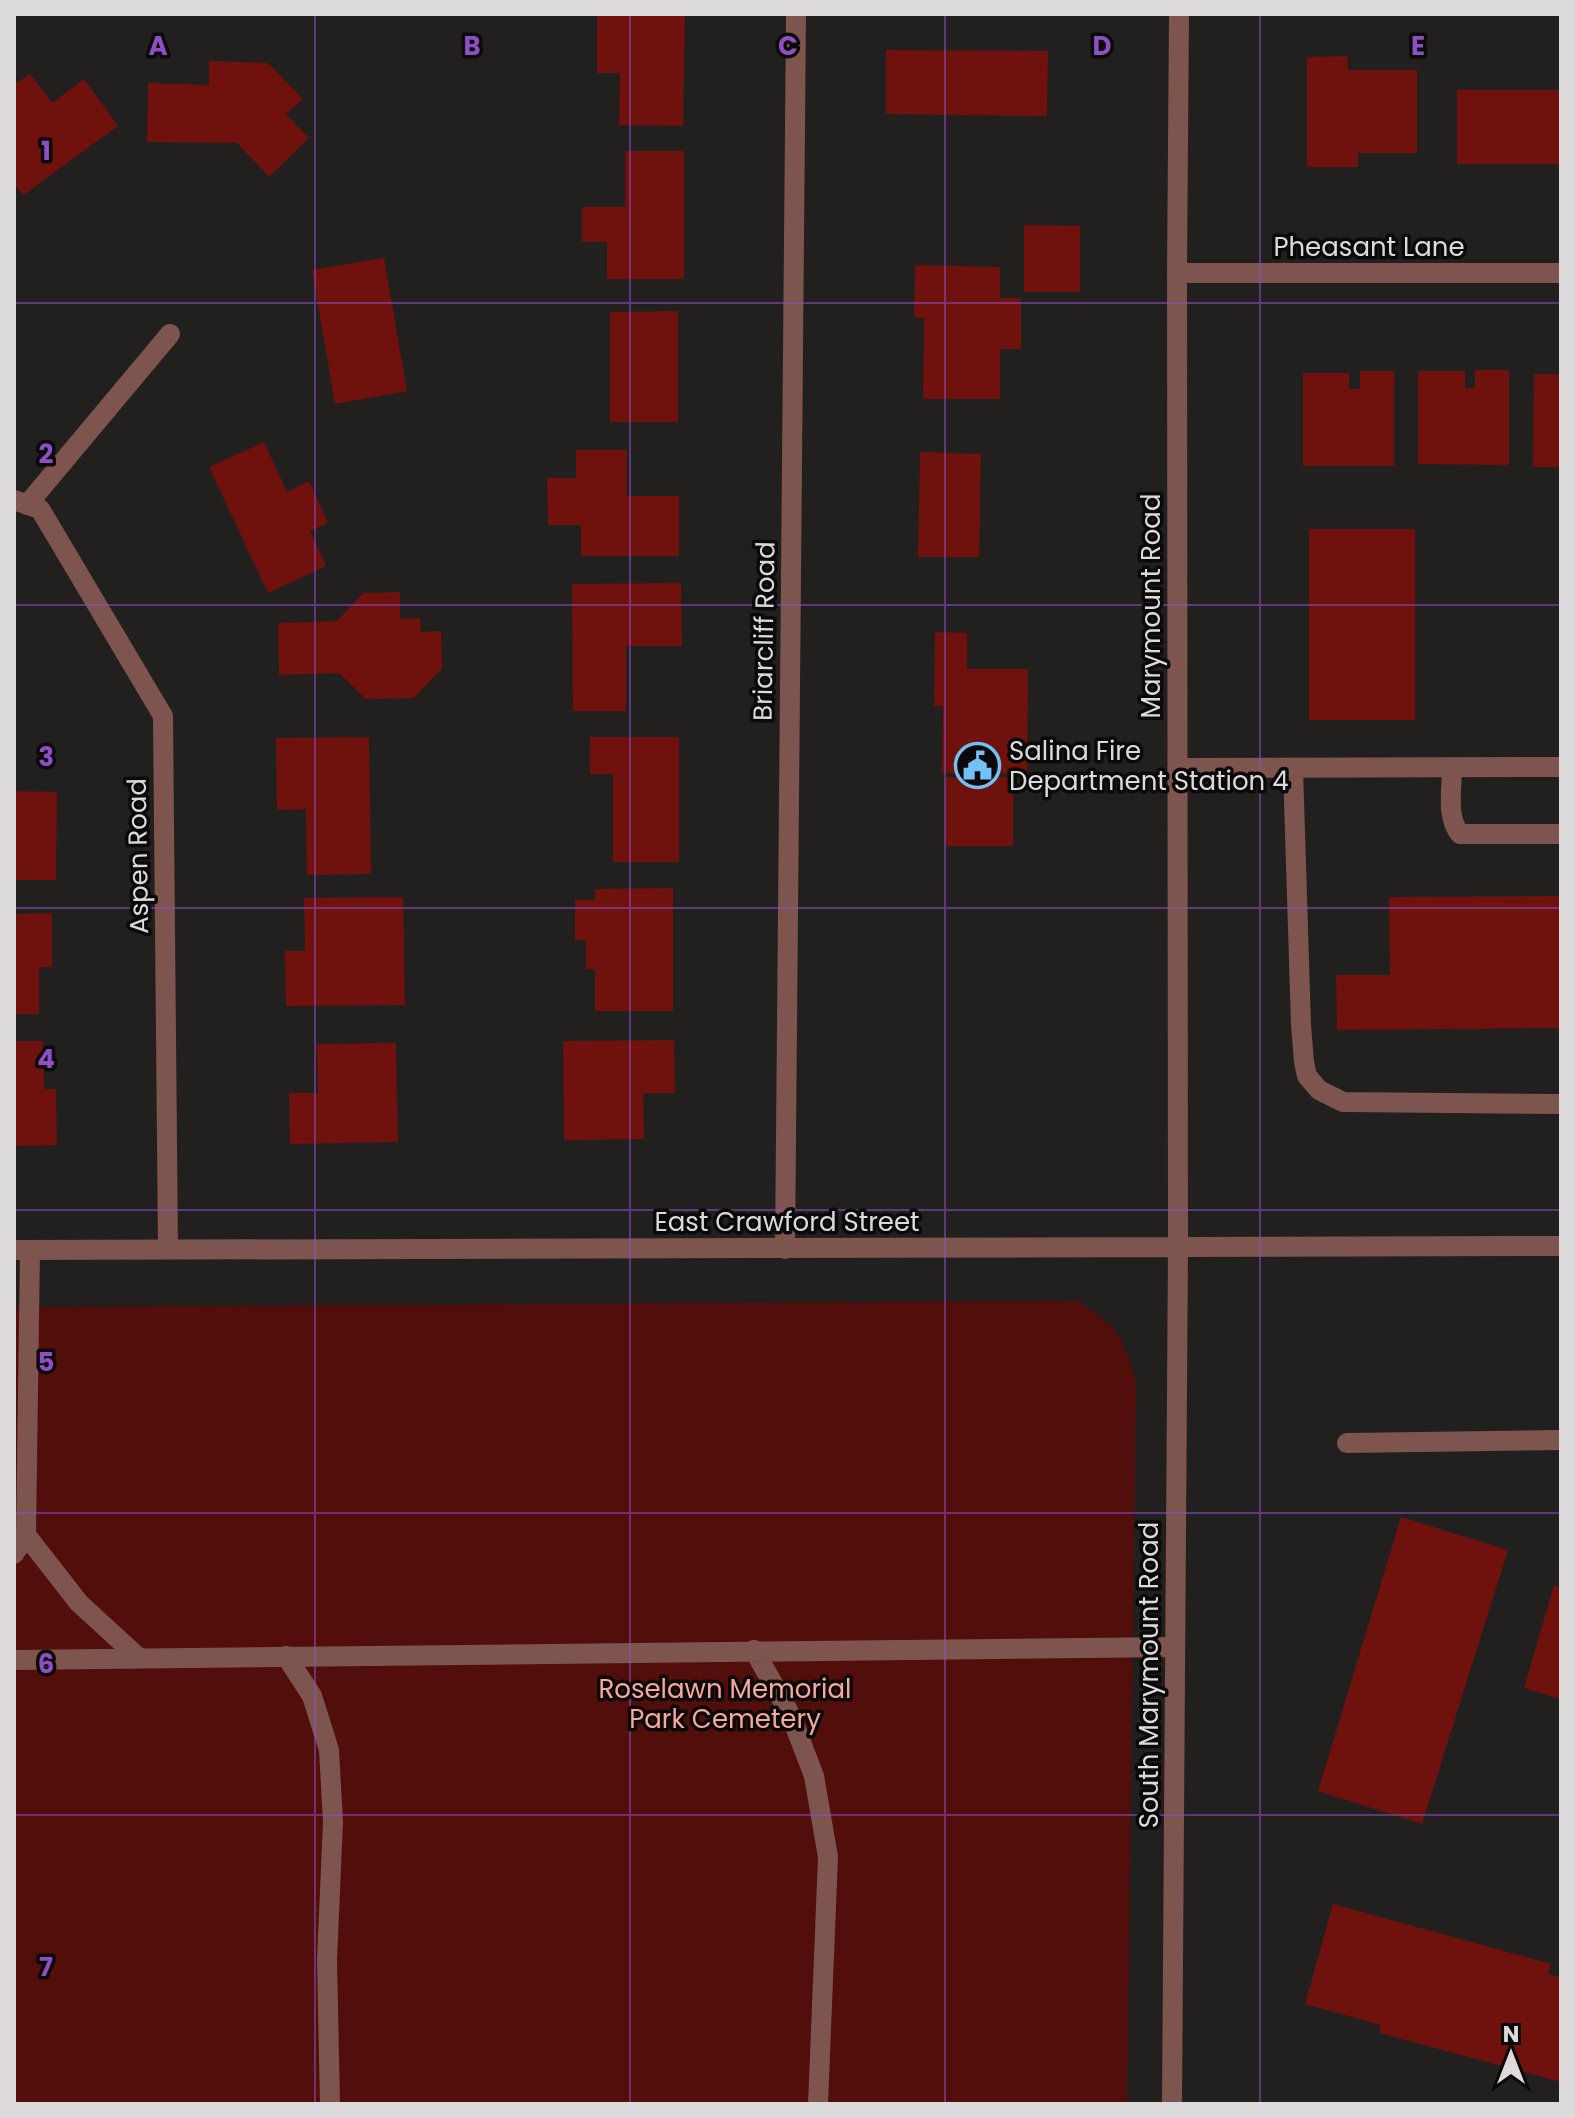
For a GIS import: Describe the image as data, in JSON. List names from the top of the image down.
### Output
{
  "streets": {
    "street": [
      "Pheasant Lane",
      "Marymount Road",
      "Briarcliff Road",
      "Aspen Road",
      "East Crawford Street",
      "South Marymount Road"
    ]
  },
  "crossings": [
    ["Pheasant Lane", "Marymount Road"],
    ["Marymount Road", "East Crawford Street"],
    ["Marymount Road", "South Marymount Road"],
    ["Briarcliff Road", "East Crawford Street"],
    ["Aspen Road", "East Crawford Street"],
    ["East Crawford Street", "South Marymount Road"]
  ],
  "parks": ["Roselawn Memorial Park Cemetery"],
  "places": {
    "public building": ["Salina Fire Department Station 4"]
  },
  "north": "top",
  "grid": {
    "columns": [
      "A",
      "B",
      "C",
      "D",
      "E"
    ],
    "rows": [
      "1",
      "2",
      "3",
      "4",
      "5",
      "6",
      "7"
    ]
  }
}
